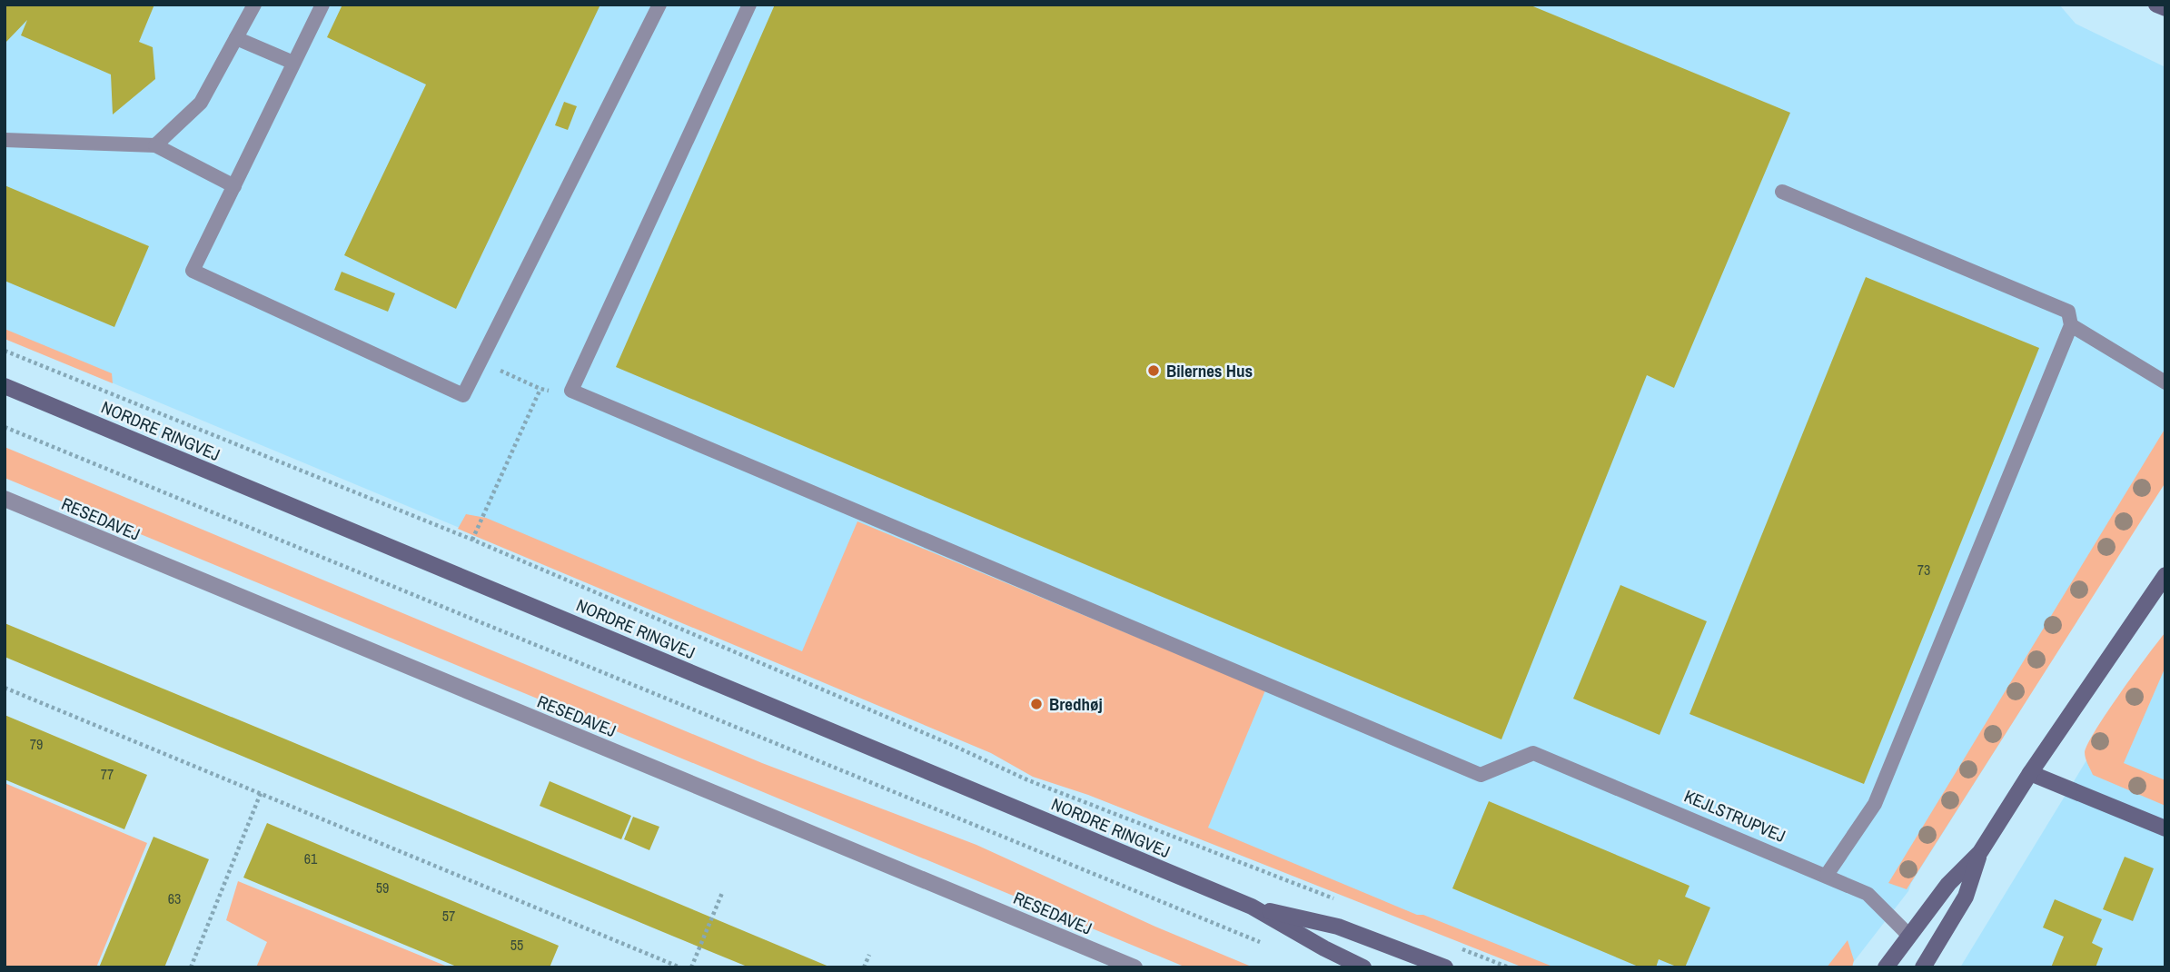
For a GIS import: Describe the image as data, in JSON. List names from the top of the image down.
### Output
{
  "streets": {
    "main road": ["NORDRE RINGVEJ"],
    "street": ["RESEDAVEJ"],
    "lane": ["KEJLSTRUPVEJ"]
  },
  "places": ["Bilernes Hus", "Bredhøj"],
  "house_numbers": [
    "73",
    "79",
    "77",
    "61",
    "59",
    "63",
    "57",
    "55"
  ]
}
